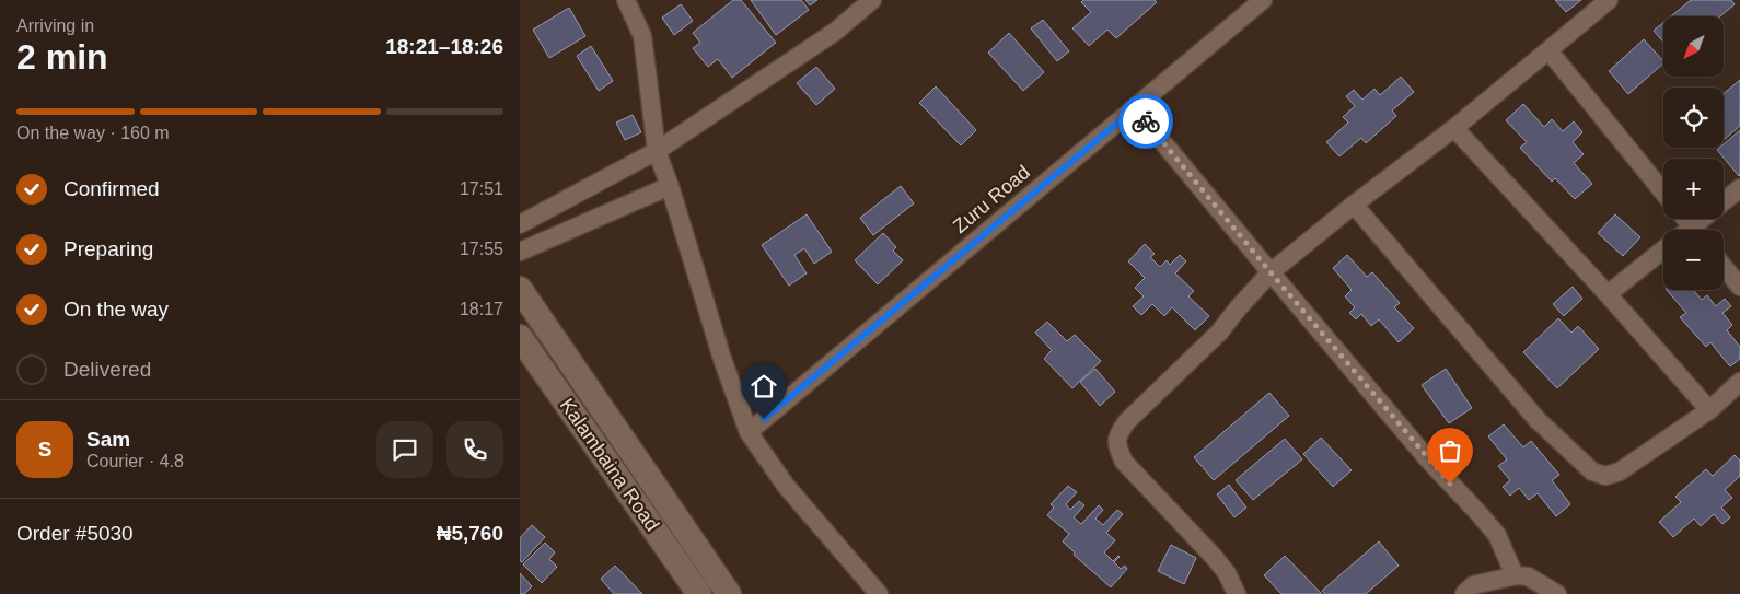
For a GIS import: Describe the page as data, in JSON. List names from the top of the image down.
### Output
{
  "streets": {
    "main road": ["Kalambaina Road"],
    "street": ["Zuru Road"]
  },
  "north": "bottom left",
  "page": {
    "heading": ["2 min", "Arriving in", "18:21–18:26"],
    "panel": [
      "Sam",
      "Courier · 4.8",
      "Order #5030",
      "₦5,760"
    ],
    "map_buttons": ["+", "−"],
    "bar": "On the way · 160 m",
    "list": [
      ["Confirmed", "17:51"],
      ["Preparing", "17:55"],
      ["On the way", "18:17"],
      "Delivered"
    ],
    "round": "S"
  }
}
